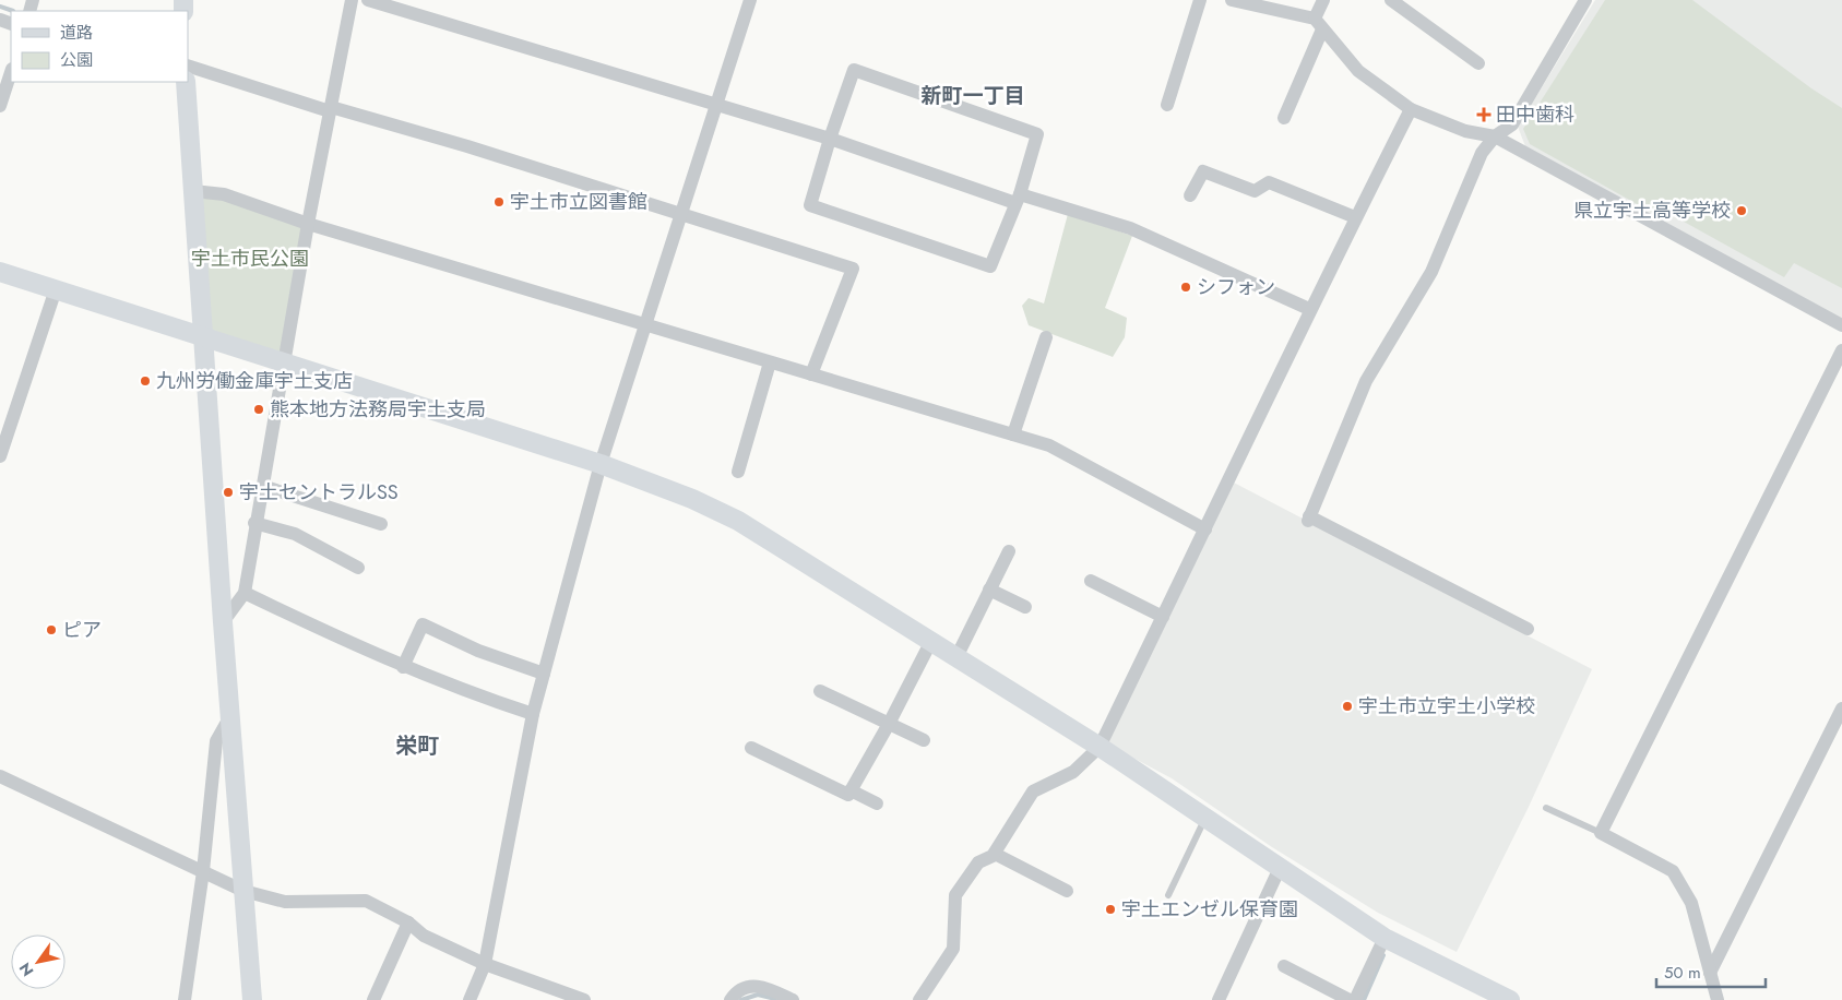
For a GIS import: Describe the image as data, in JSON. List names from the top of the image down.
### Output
{
  "districts": ["新町一丁目", "栄町"],
  "parks": ["宇土市民公園"],
  "places": {
    "health": ["田中歯科"],
    "other": [
      "宇土市立図書館",
      "県立宇土高等学校",
      "シフォン",
      "九州労働金庫宇土支店",
      "熊本地方法務局宇土支局",
      "宇土セントラルSS",
      "ピア",
      "宇土市立宇土小学校",
      "宇土エンゼル保育園"
    ]
  },
  "legend": ["道路", "公園"],
  "scale_bar": "50 m",
  "north": "bottom left"
}
